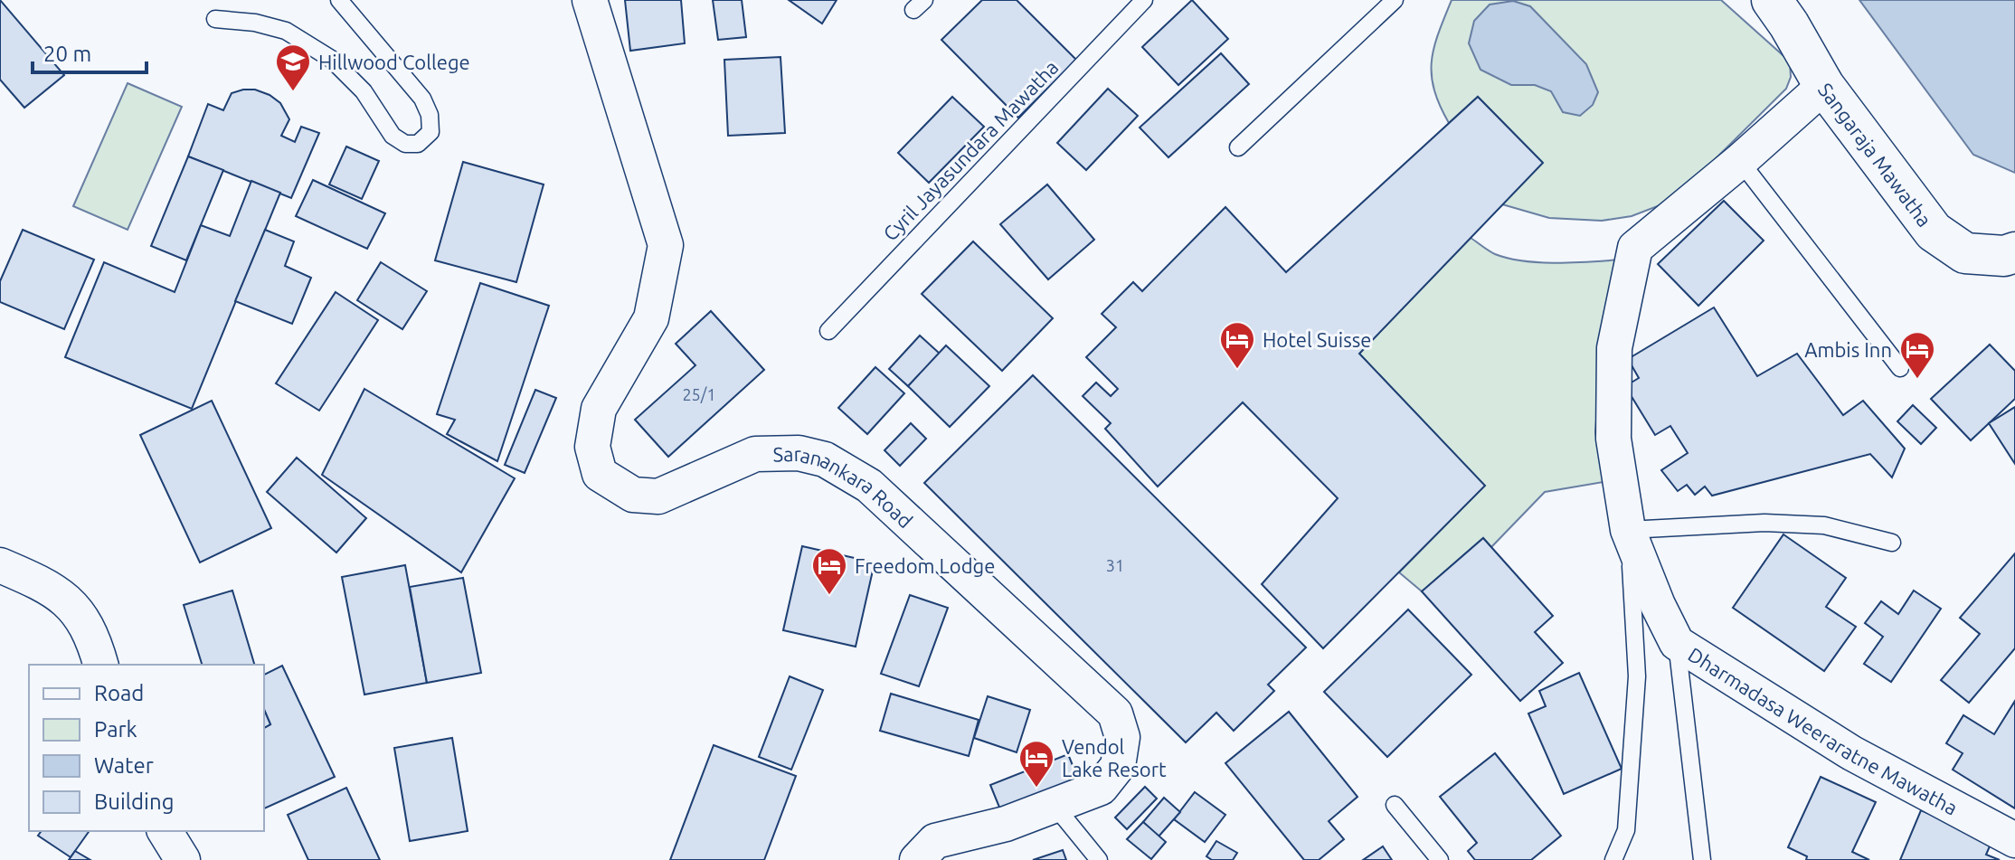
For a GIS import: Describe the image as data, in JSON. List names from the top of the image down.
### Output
{
  "streets": {
    "main road": ["Sangaraja Mawatha"],
    "street": ["Saranankara Road", "Dharmadasa Weeraratne Mawatha"],
    "lane": ["Cyril Jayasundara Mawatha"]
  },
  "crossings": [
    ["Sangaraja Mawatha", "Dharmadasa Weeraratne Mawatha"]
  ],
  "places": {
    "school or university": ["Hillwood College"],
    "hotel": [
      "Hotel Suisse",
      "Ambis Inn",
      "Freedom Lodge",
      "Vendol Lake Resort"
    ]
  },
  "house_numbers": ["25/1", "31"],
  "legend": [
    "Road",
    "Park",
    "Water",
    "Building"
  ],
  "scale_bar": "20 m"
}
